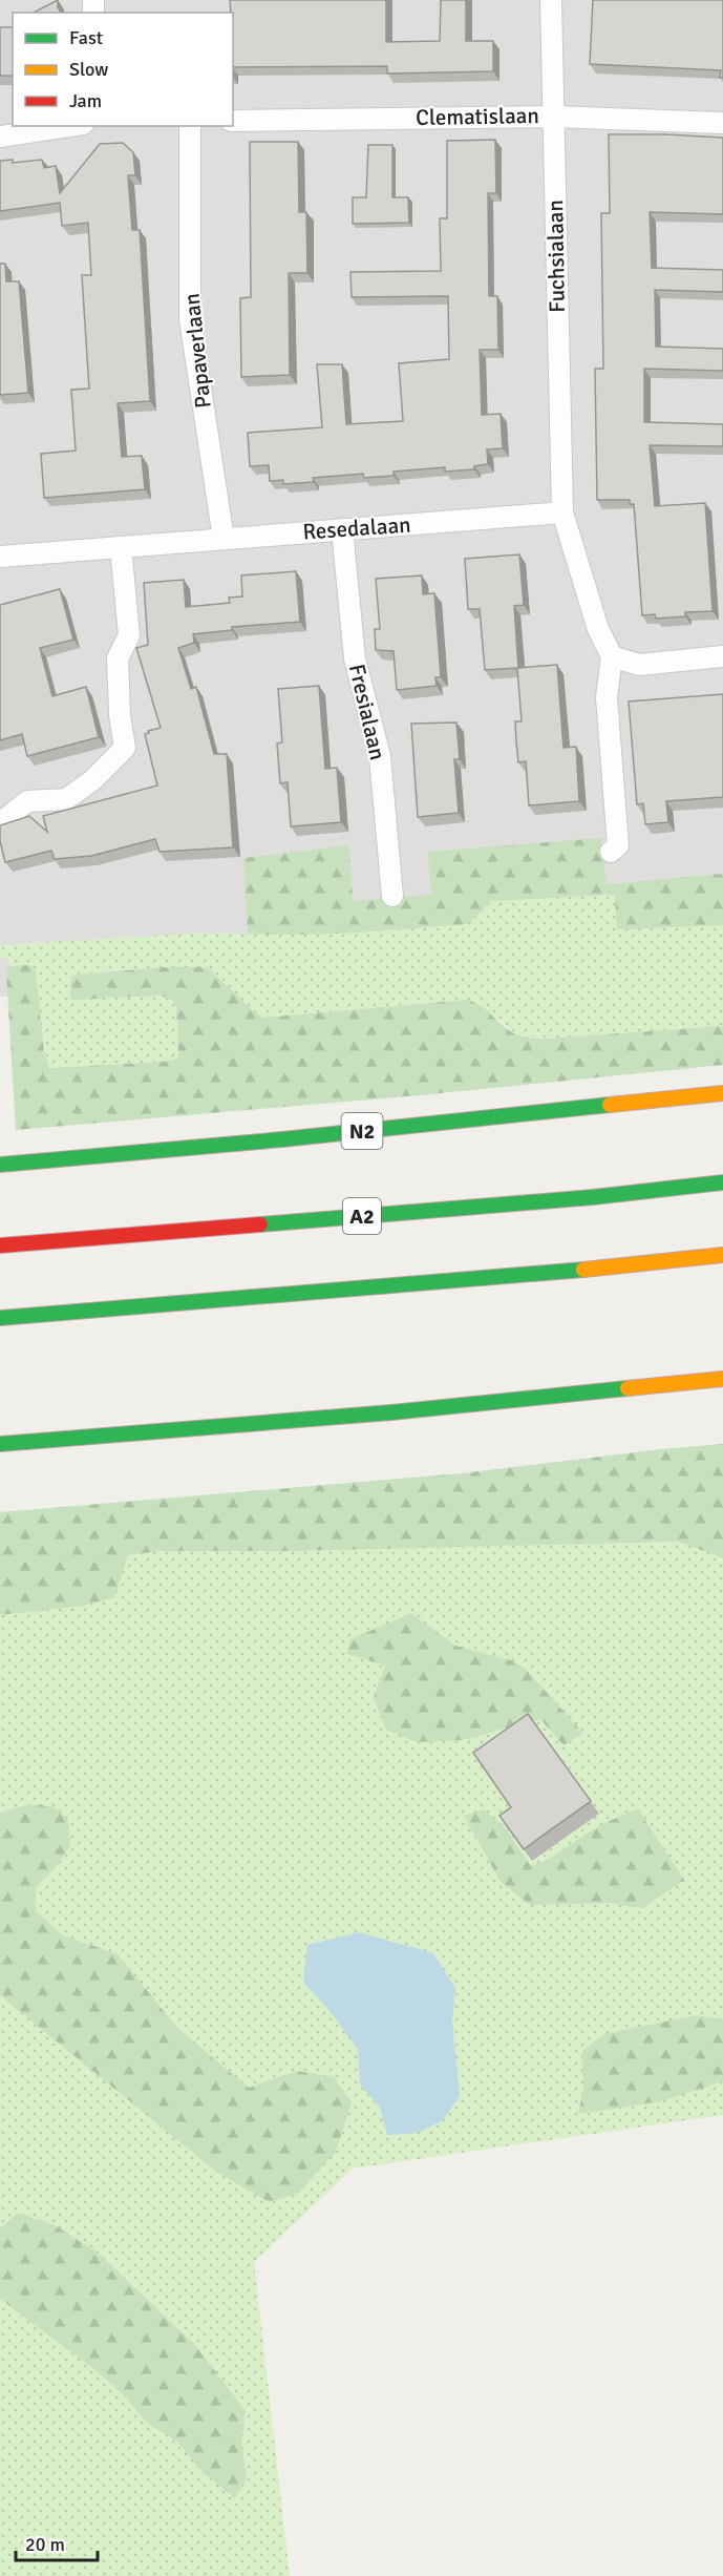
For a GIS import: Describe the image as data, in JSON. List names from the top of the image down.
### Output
{
  "streets": {
    "highway": ["N2", "A2"],
    "street": [
      "Clematislaan",
      "Fuchsialaan",
      "Papaverlaan",
      "Resedalaan",
      "Fresialaan"
    ]
  },
  "crossings": [
    ["Clematislaan", "Fuchsialaan"],
    ["Fuchsialaan", "Resedalaan"],
    ["Papaverlaan", "Resedalaan"],
    ["Resedalaan", "Fresialaan"]
  ],
  "legend": ["Fast", "Slow", "Jam"],
  "scale_bar": "20 m"
}
